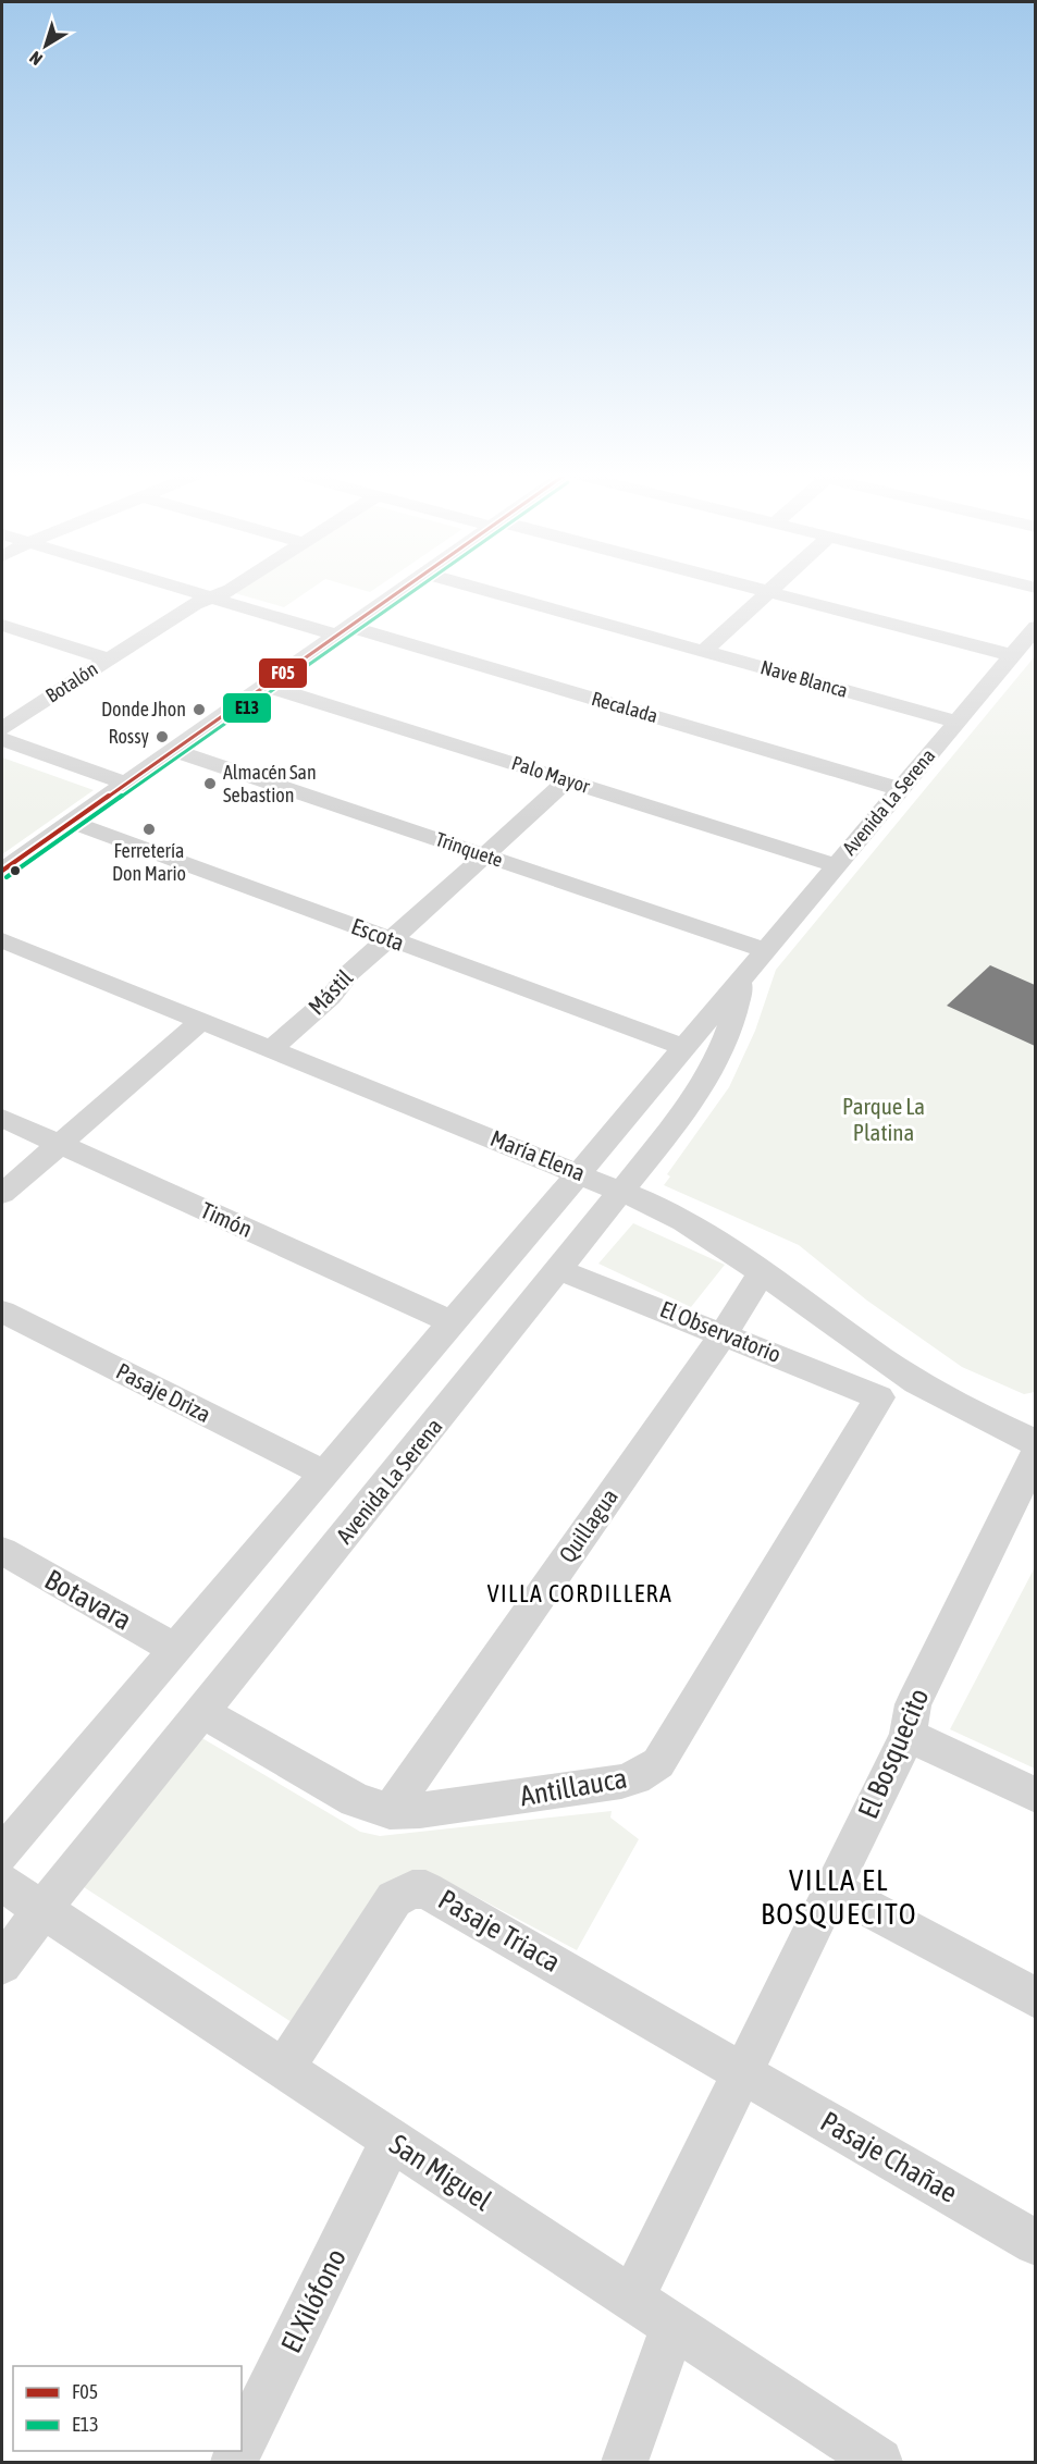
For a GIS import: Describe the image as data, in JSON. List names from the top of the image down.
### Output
{
  "streets": {
    "street": [
      "Nave Blanca",
      "Botalón",
      "Recalada",
      "Palo Mayor",
      "Avenida La Serena",
      "Trinquete",
      "Escota",
      "Mástil",
      "María Elena",
      "Timón",
      "El Observatorio",
      "Pasaje Driza",
      "Quillagua",
      "Botavara",
      "El Bosquecito",
      "Antillauca",
      "Pasaje Triaca",
      "Pasaje Chañae",
      "San Miguel",
      "El Xilófono"
    ]
  },
  "crossings": [
    ["Nave Blanca", "Avenida La Serena"],
    ["Botalón", "Recalada"],
    ["Recalada", "Avenida La Serena"],
    ["Palo Mayor", "Avenida La Serena"],
    ["Palo Mayor", "Mástil"],
    ["Avenida La Serena", "Trinquete"],
    ["Avenida La Serena", "Escota"],
    ["Avenida La Serena", "María Elena"],
    ["Avenida La Serena", "Timón"],
    ["Avenida La Serena", "El Observatorio"],
    ["Avenida La Serena", "Pasaje Driza"],
    ["Avenida La Serena", "Botavara"],
    ["Avenida La Serena", "Antillauca"],
    ["Avenida La Serena", "San Miguel"],
    ["Trinquete", "Mástil"],
    ["Escota", "Mástil"],
    ["Mástil", "María Elena"],
    ["María Elena", "Quillagua"],
    ["El Observatorio", "Quillagua"],
    ["El Observatorio", "Antillauca"],
    ["Quillagua", "Antillauca"],
    ["El Bosquecito", "Pasaje Triaca"],
    ["El Bosquecito", "Pasaje Chañae"],
    ["El Bosquecito", "San Miguel"],
    ["Pasaje Triaca", "Pasaje Chañae"],
    ["Pasaje Triaca", "San Miguel"],
    ["San Miguel", "El Xilófono"]
  ],
  "districts": ["VILLA CORDILLERA", "VILLA EL BOSQUECITO"],
  "parks": ["Parque La Platina"],
  "places": [
    "Donde Jhon",
    "Rossy",
    "Almacén San Sebastion",
    "Ferretería Don Mario"
  ],
  "lines": ["transit line F05", "transit line E13"],
  "legend": ["F05", "E13"],
  "north": "bottom left"
}
